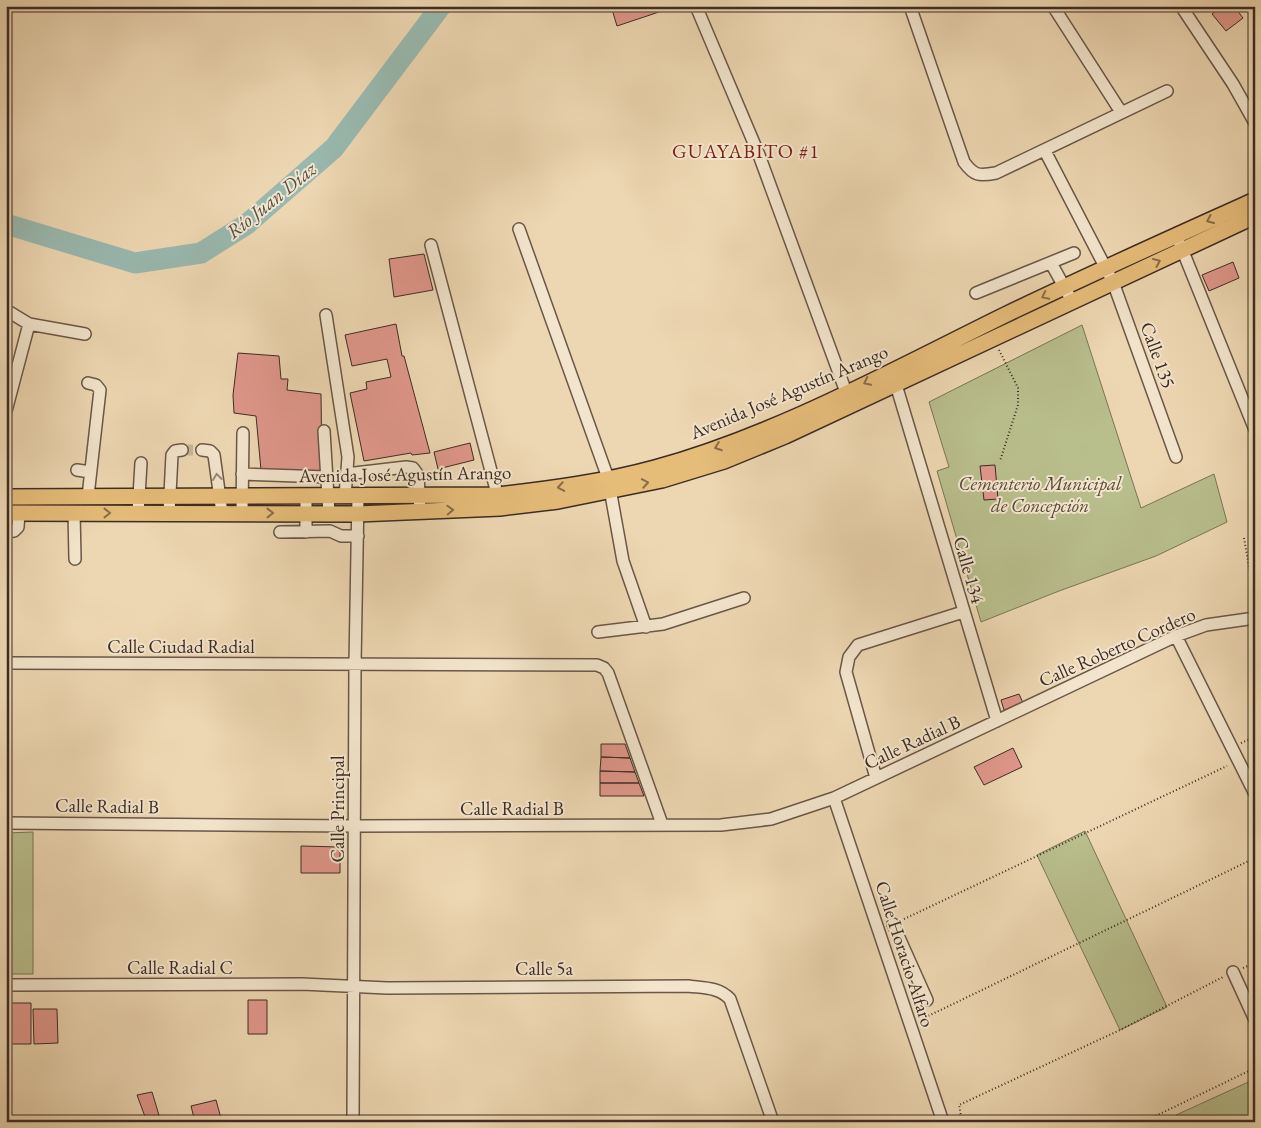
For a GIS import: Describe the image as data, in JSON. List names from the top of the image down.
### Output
{
  "streets": {
    "main road": ["Avenida José Agustín Arango"],
    "street": [
      "Calle 135",
      "Calle 134",
      "Calle Ciudad Radial",
      "Calle Roberto Cordero",
      "Calle Radial B",
      "Calle Principal",
      "Calle Horacio Alfaro",
      "Calle Radial C",
      "Calle 5a"
    ]
  },
  "crossings": [
    ["Calle 135", "Avenida José Agustín Arango"],
    ["Avenida José Agustín Arango", "Calle 134"],
    ["Avenida José Agustín Arango", "Calle Principal"],
    ["Calle 134", "Calle Roberto Cordero"],
    ["Calle 134", "Calle Radial B"],
    ["Calle Ciudad Radial", "Calle Radial B"],
    ["Calle Ciudad Radial", "Calle Principal"],
    ["Calle Roberto Cordero", "Calle Radial B"],
    ["Calle Radial B", "Calle Principal"],
    ["Calle Radial B", "Calle Horacio Alfaro"],
    ["Calle Principal", "Calle Radial C"],
    ["Calle Principal", "Calle 5a"],
    ["Calle Radial C", "Calle 5a"]
  ],
  "districts": ["GUAYABITO #1"],
  "water": ["Río Juan Díaz"],
  "parks": ["Cementerio Municipal de Concepción"]
}
